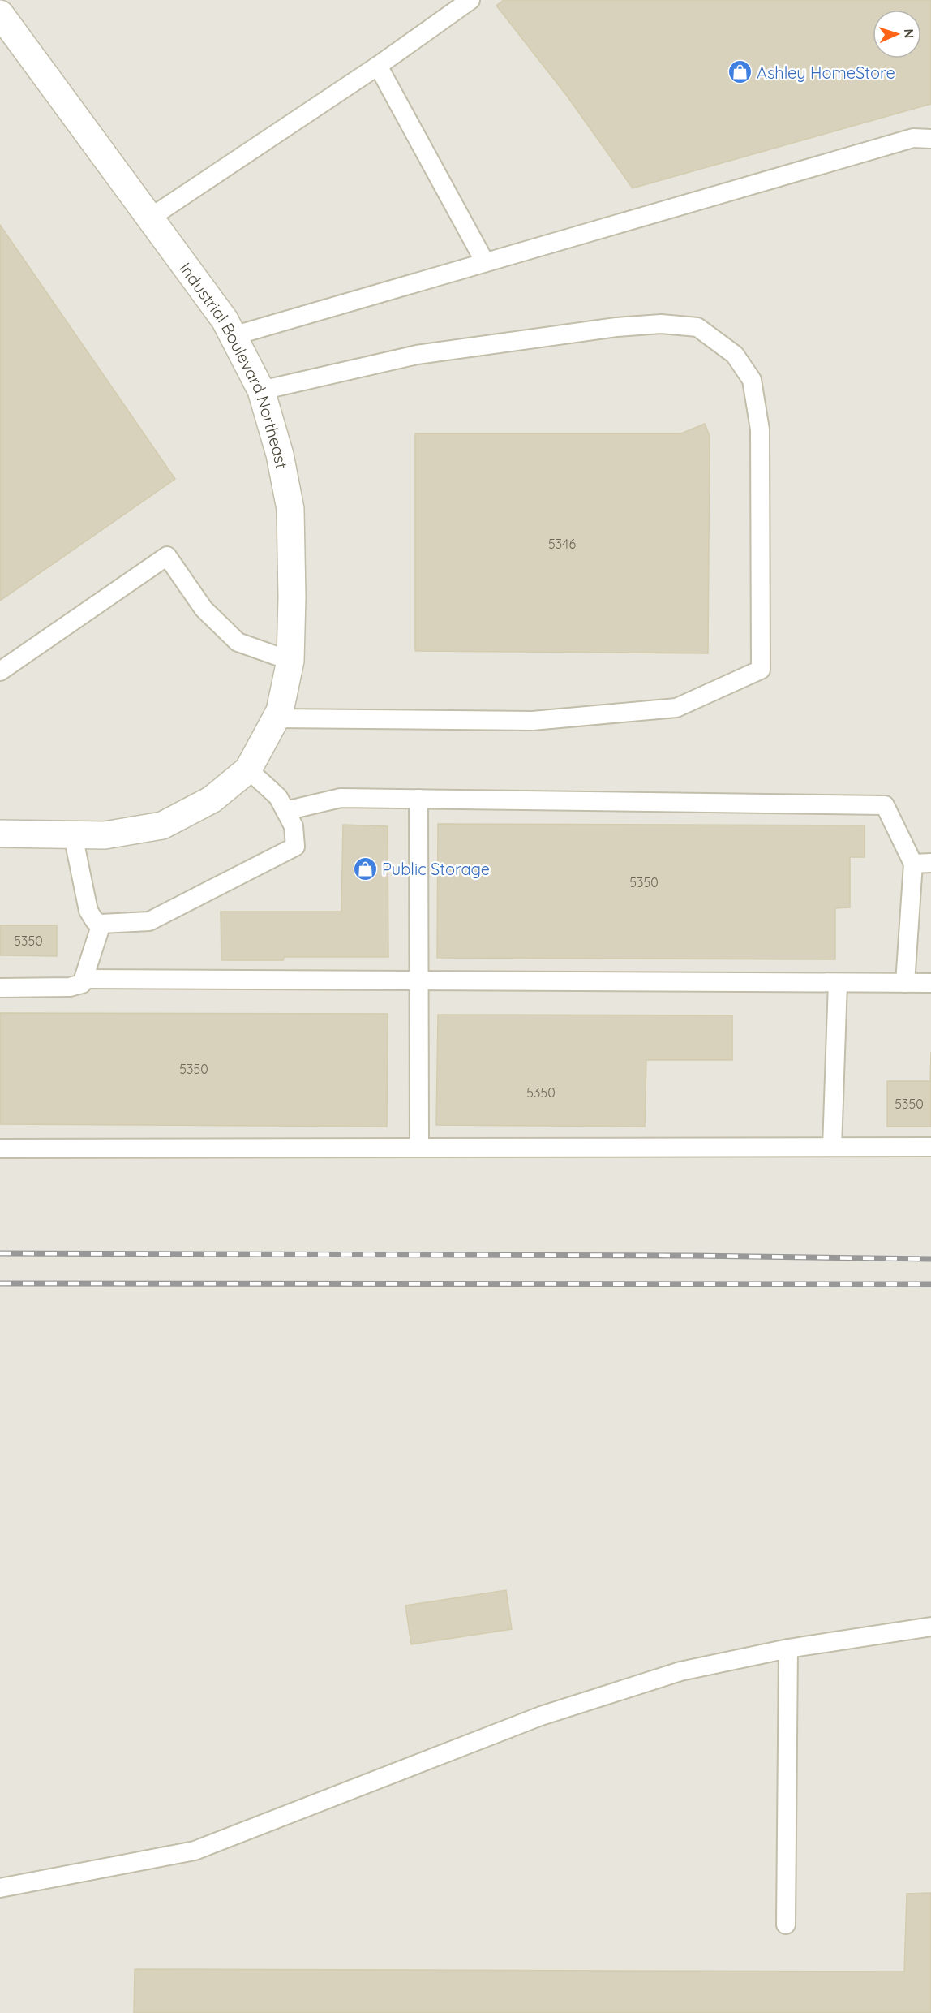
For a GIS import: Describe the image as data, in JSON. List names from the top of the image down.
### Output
{
  "streets": {
    "street": ["Industrial Boulevard Northeast"]
  },
  "places": {
    "shop": ["Ashley HomeStore", "Public Storage"]
  },
  "house_numbers": [
    "5346",
    "5350",
    "5350",
    "5350",
    "5350",
    "5350"
  ],
  "north": "right"
}
